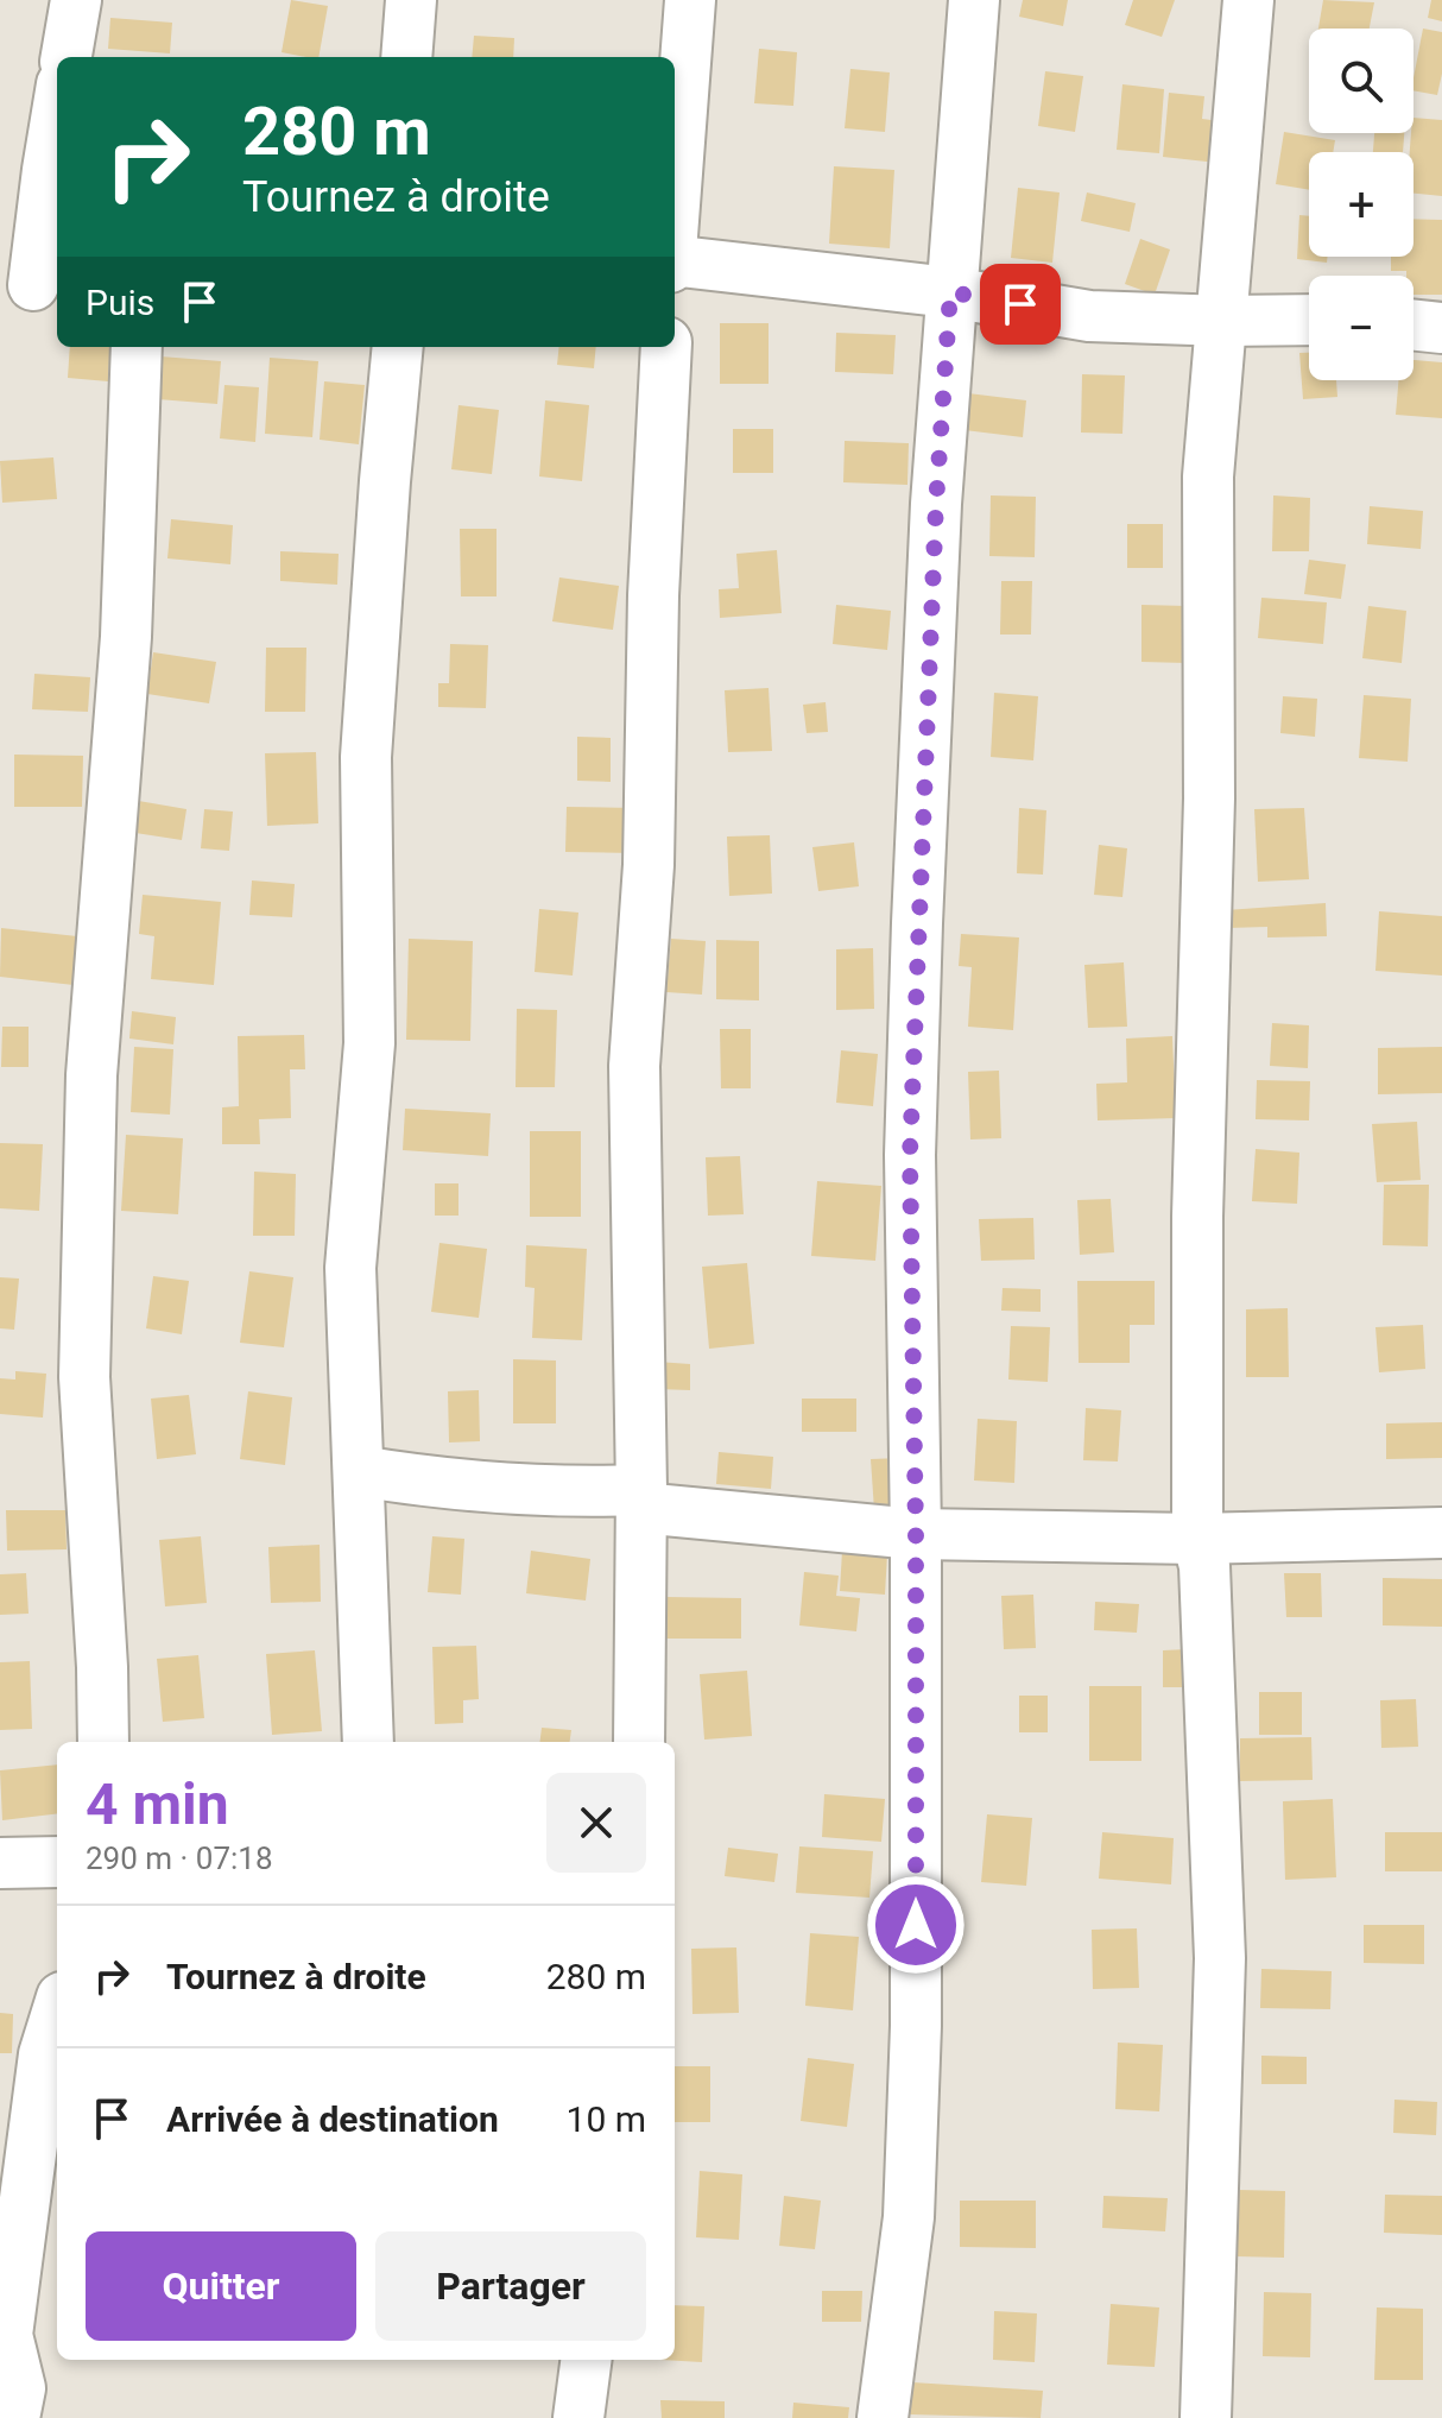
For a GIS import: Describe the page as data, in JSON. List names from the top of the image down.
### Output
{
  "page": {
    "map_buttons": ["+", "−"],
    "turn": ["280 m", "Tournez à droite"],
    "then": "Puis",
    "heading": ["4 min", "290 m · 07:18"],
    "list": [
      {
        "name": "Tournez à droite",
        "value": "280 m"
      },
      {
        "name": "Arrivée à destination",
        "value": "10 m"
      }
    ],
    "buttons": ["Quitter", "Partager"]
  }
}
